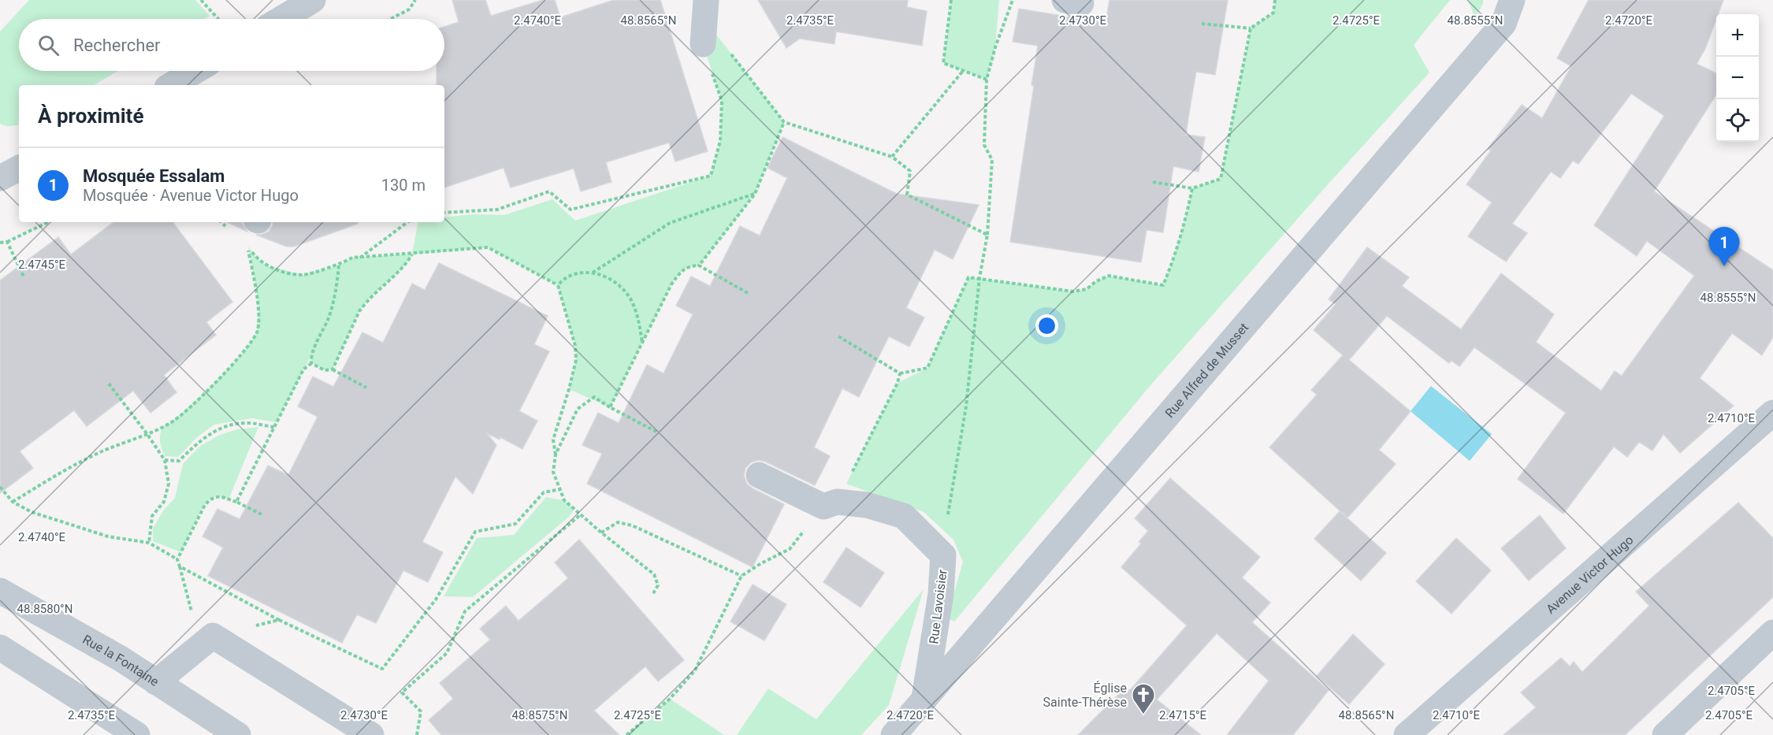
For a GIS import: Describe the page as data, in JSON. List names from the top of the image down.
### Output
{
  "streets": {
    "street": [
      "Rue Alfred de Musset",
      "Avenue Victor Hugo",
      "Rue Lavoisier",
      "Rue la Fontaine"
    ]
  },
  "crossings": [
    ["Rue Alfred de Musset", "Rue Lavoisier"]
  ],
  "places": {
    "church": ["Église Sainte-Thérèse"]
  },
  "page": {
    "map_buttons": ["+", "−"],
    "search": "Rechercher",
    "heading": "À proximité",
    "list": [
      {
        "mark": "1",
        "name": "Mosquée Essalam",
        "note": "Mosquée · Avenue Victor Hugo",
        "value": "130 m"
      }
    ],
    "pins": "1"
  },
  "coordinates": [
    "2.4740°E",
    "48.8565°N",
    "2.4735°E",
    "2.4730°E",
    "2.4725°E",
    "48.8555°N",
    "2.4720°E",
    "2.4745°E",
    "2.4710°E",
    "48.8580°N",
    "2.4705°E",
    "2.4715°E",
    "48.8575°N"
  ]
}
